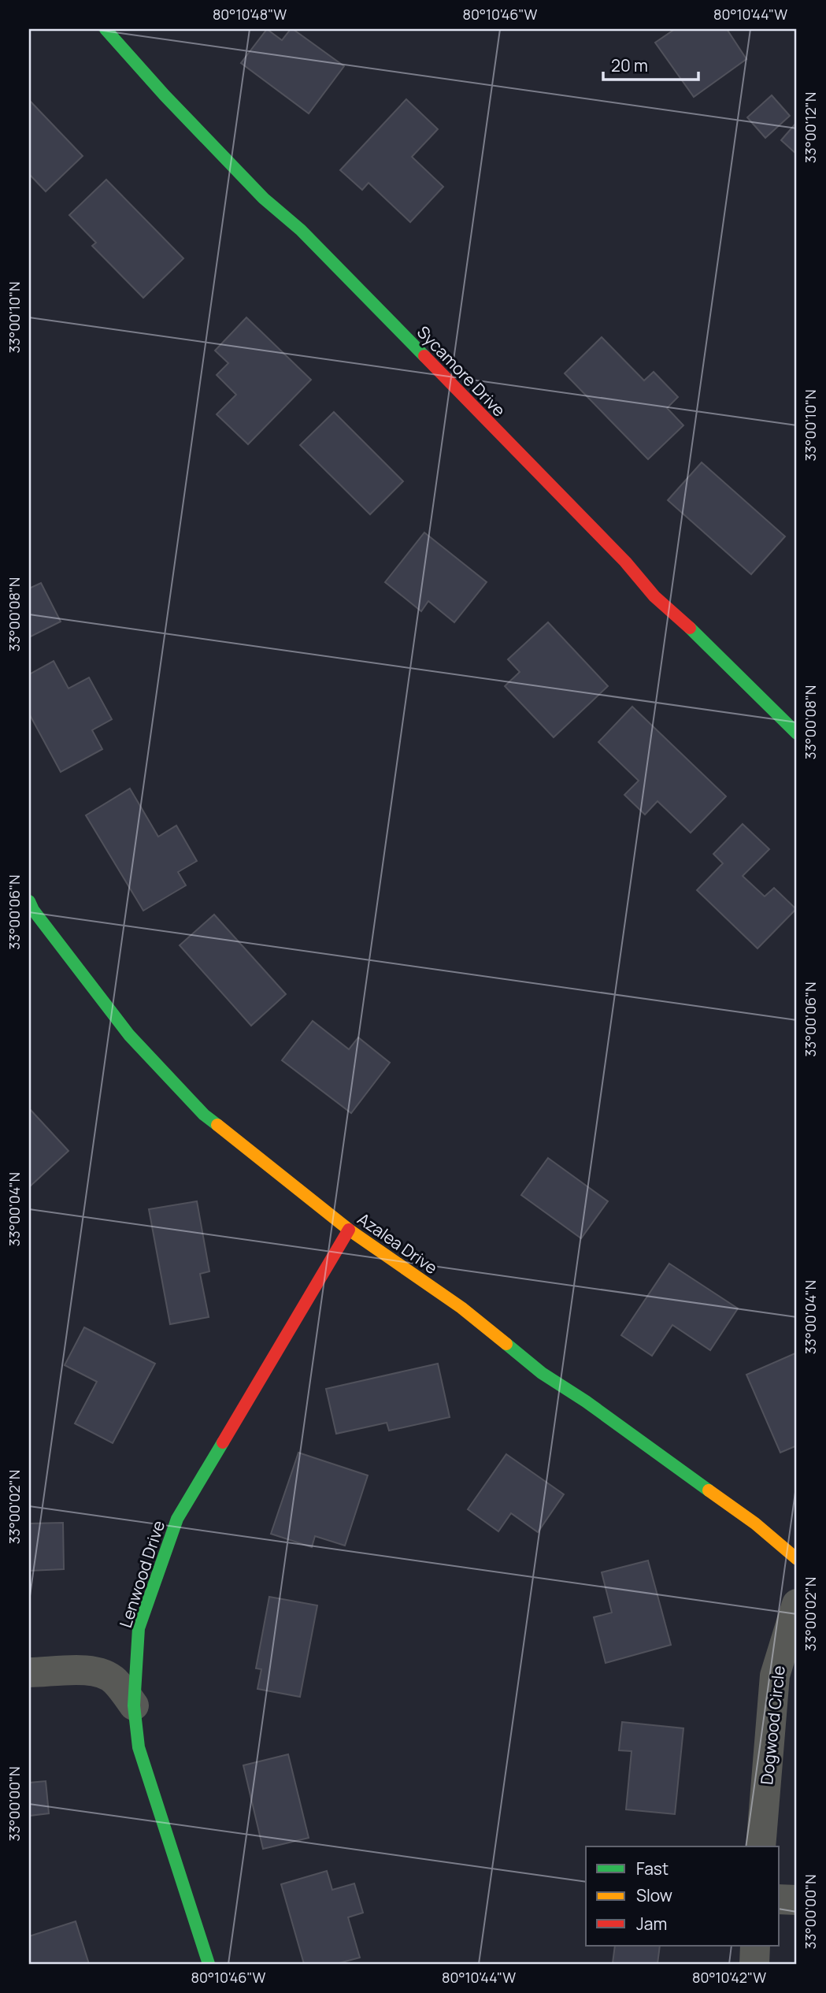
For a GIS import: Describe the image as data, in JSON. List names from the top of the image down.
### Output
{
  "streets": {
    "street": [
      "Sycamore Drive",
      "Azalea Drive",
      "Lenwood Drive",
      "Dogwood Circle"
    ]
  },
  "crossings": [
    ["Azalea Drive", "Lenwood Drive"]
  ],
  "legend": ["Fast", "Slow", "Jam"],
  "scale_bar": "20 m",
  "coordinates": [
    "80°10'48\"W",
    "80°10'46\"W",
    "80°10'44\"W",
    "33°00'12\"N",
    "33°00'10\"N",
    "33°00'08\"N",
    "33°00'06\"N",
    "33°00'04\"N",
    "33°00'02\"N",
    "33°00'00\"N",
    "80°10'42\"W"
  ]
}
